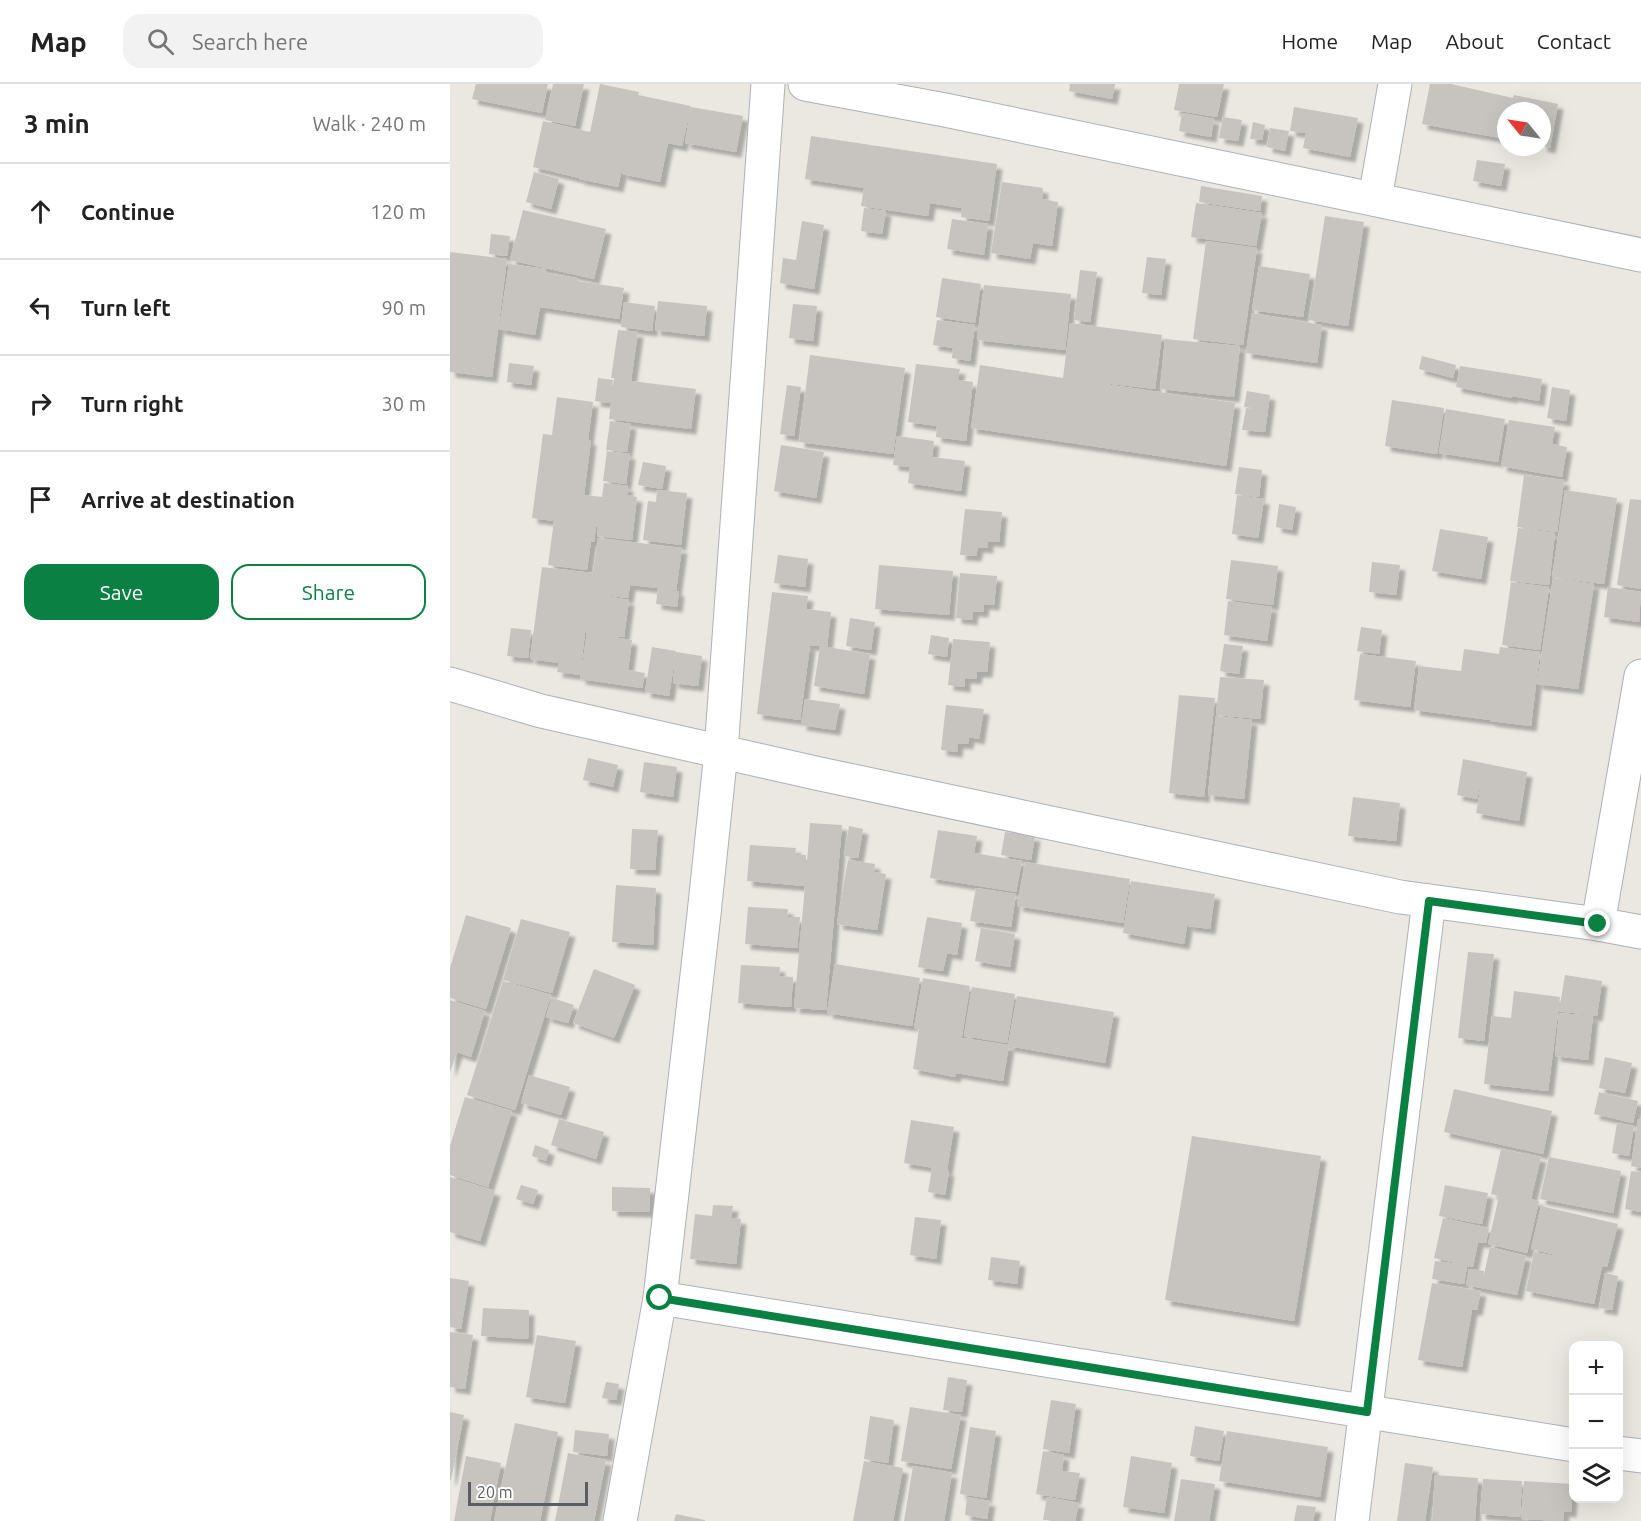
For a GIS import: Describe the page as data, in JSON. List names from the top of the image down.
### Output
{
  "scale_bar": "20 m",
  "north": "top left",
  "page": {
    "header": "Map",
    "search": "Search here",
    "nav": [
      "Home",
      "Map",
      "About",
      "Contact"
    ],
    "heading": ["3 min", "Walk · 240 m"],
    "list": [
      ["Continue", "120 m"],
      ["Turn left", "90 m"],
      ["Turn right", "30 m"],
      "Arrive at destination"
    ],
    "buttons": ["Save", "Share"],
    "map_buttons": ["+", "−"],
    "scale": "20 m"
  }
}
